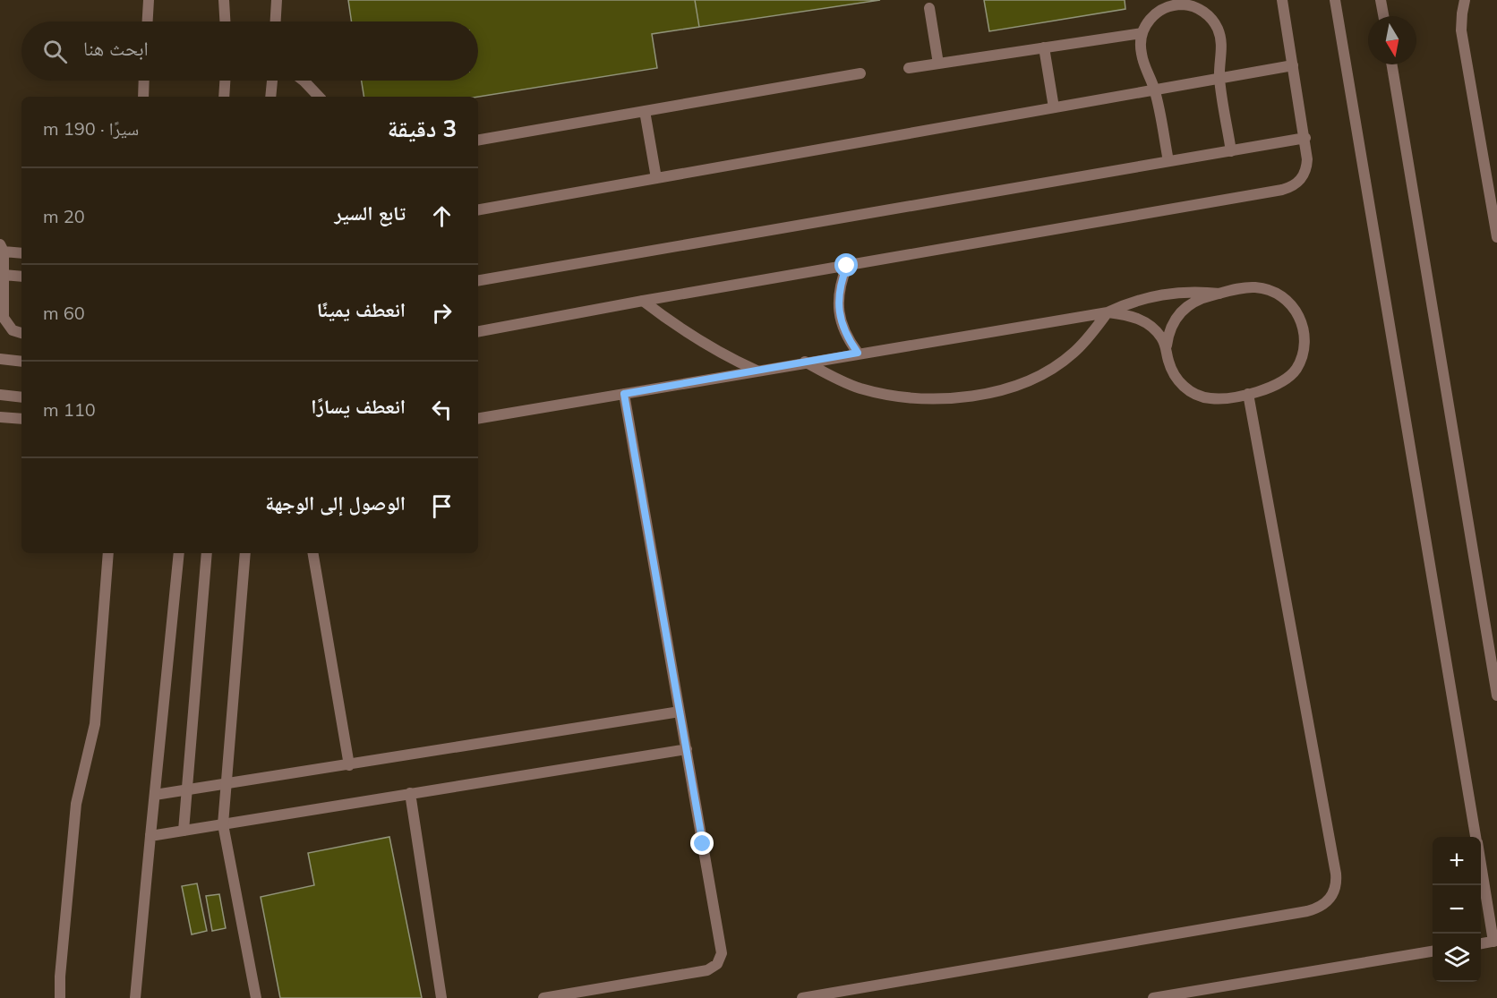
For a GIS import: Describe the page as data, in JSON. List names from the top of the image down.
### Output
{
  "north": "bottom",
  "page": {
    "search": "ابحث هنا",
    "heading": ["3 دقيقة", "سيرًا · 190 m"],
    "list": [
      ["تابع السير", "20 m"],
      ["انعطف يمينًا", "60 m"],
      ["انعطف يسارًا", "110 m"],
      "الوصول إلى الوجهة"
    ],
    "map_buttons": ["+", "−"]
  }
}
